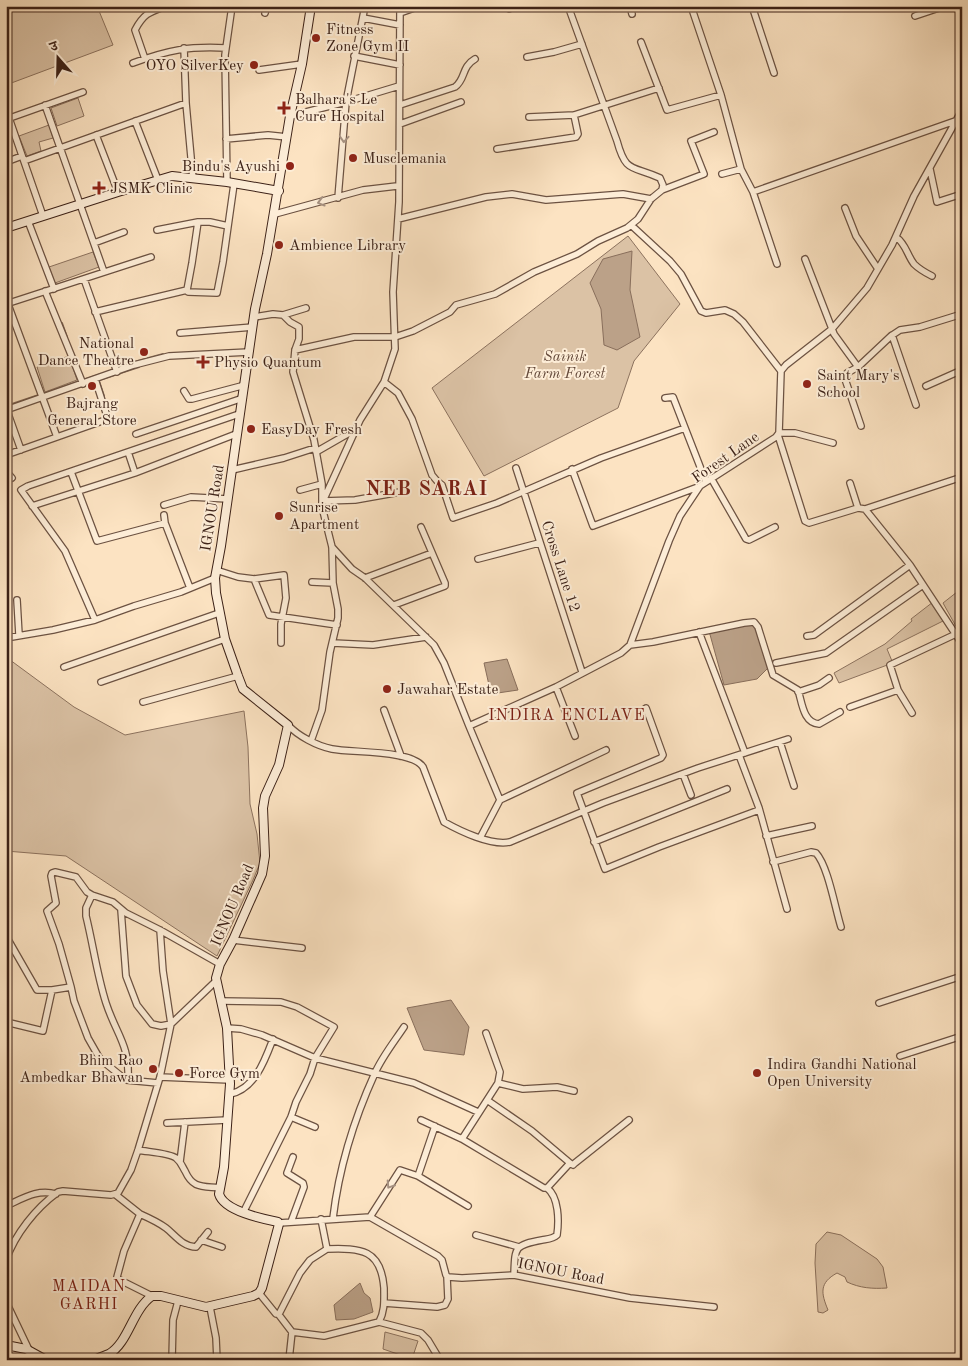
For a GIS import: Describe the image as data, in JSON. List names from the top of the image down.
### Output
{
  "streets": {
    "street": ["Forest Lane", "IGNOU Road", "Cross Lane 12"]
  },
  "districts": ["NEB SARAI", "INDIRA ENCLAVE", "MAIDAN GARHI"],
  "parks": ["Sainik Farm Forest"],
  "places": {
    "other": [
      "Fitness Zone Gym II",
      "OYO SilverKey",
      "Musclemania",
      "Bindu's Ayushi",
      "Ambience Library",
      "National Dance Theatre",
      "Saint Mary's School",
      "Bajrang General Store",
      "EasyDay Fresh",
      "Sunrise Apartment",
      "Jawahar Estate",
      "Bhim Rao Ambedkar Bhawan",
      "Force Gym",
      "Indira Gandhi National Open University"
    ],
    "health": ["Balhara's Le Cure Hospital", "JSMK Clinic", "Physio Quantum"]
  },
  "north": "top"
}
